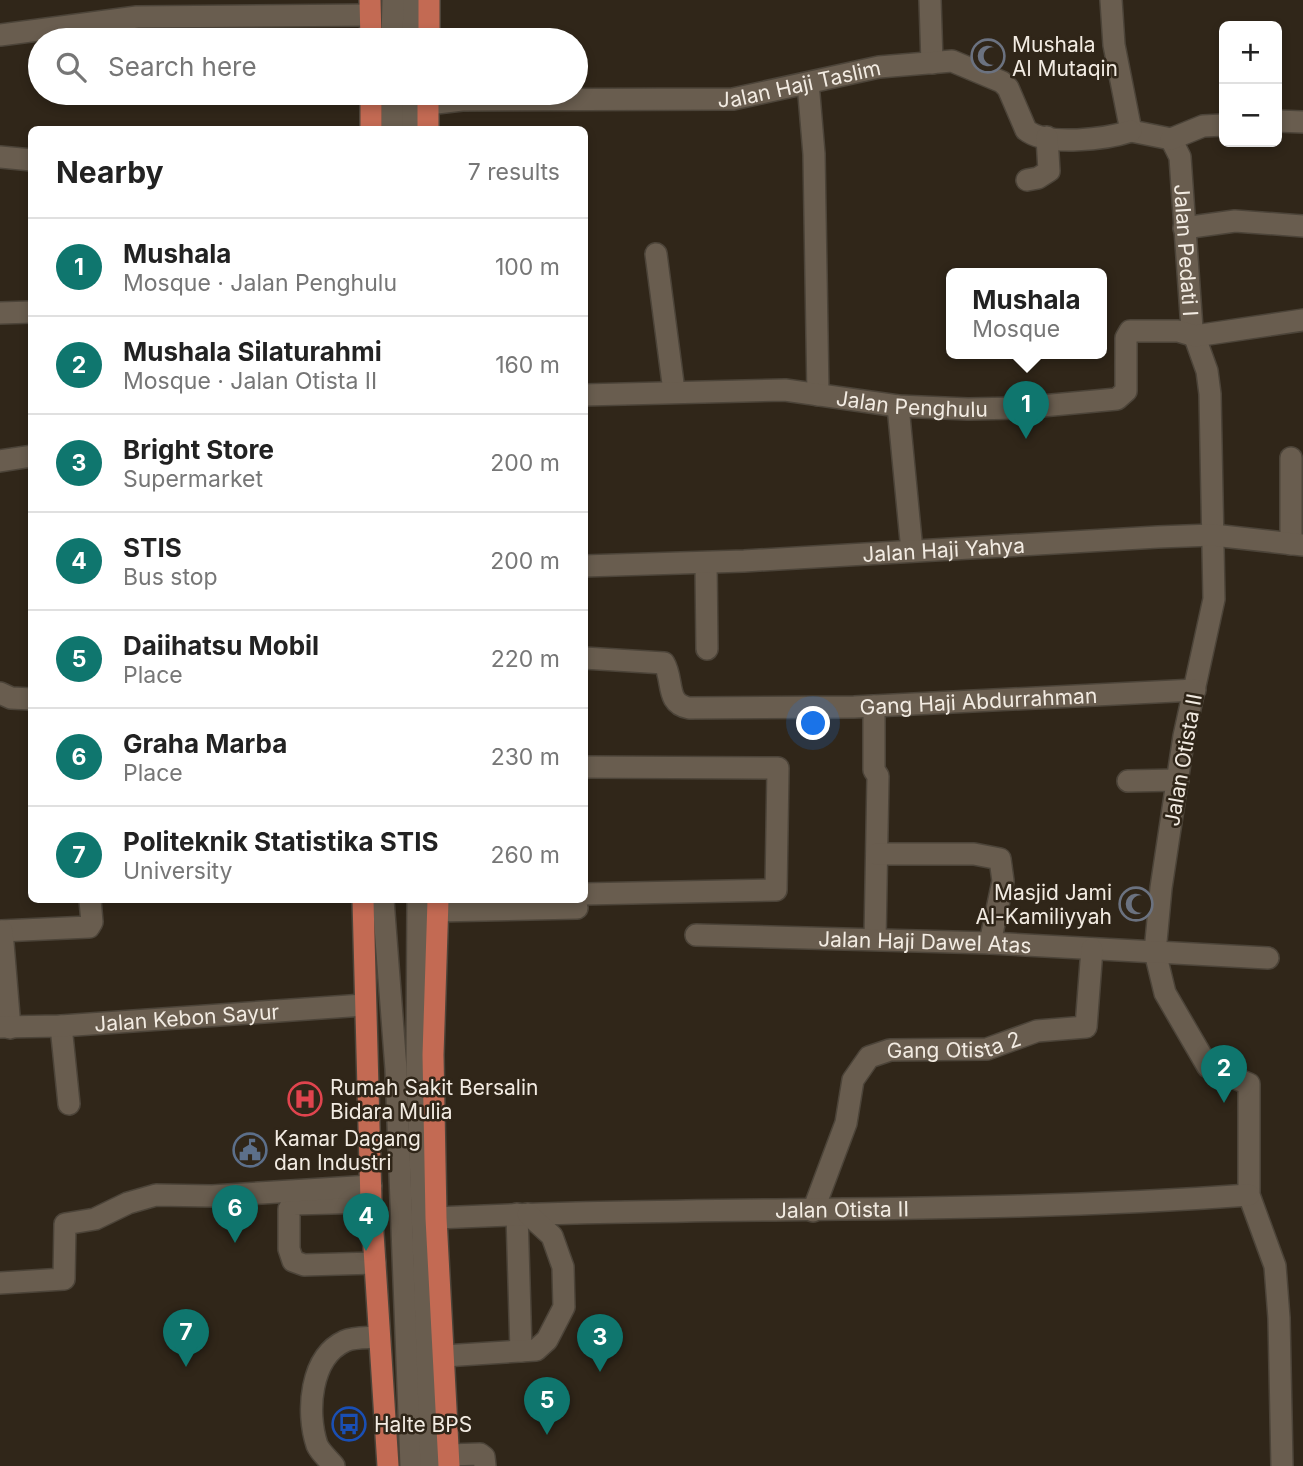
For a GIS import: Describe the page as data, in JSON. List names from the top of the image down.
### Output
{
  "streets": {
    "street": [
      "Jalan Haji Taslim",
      "Jalan Pedati I",
      "Jalan Penghulu",
      "Jalan Haji Yahya",
      "Gang Haji Abdurrahman",
      "Jalan Otista II",
      "Jalan Haji Dawel Atas",
      "Jalan Kebon Sayur",
      "Gang Otista 2"
    ]
  },
  "crossings": [
    ["Jalan Pedati I", "Jalan Penghulu"],
    ["Jalan Pedati I", "Jalan Haji Yahya"],
    ["Jalan Pedati I", "Jalan Otista II"],
    ["Jalan Haji Yahya", "Jalan Otista II"],
    ["Gang Haji Abdurrahman", "Jalan Otista II"],
    ["Jalan Otista II", "Jalan Haji Dawel Atas"],
    ["Jalan Otista II", "Gang Otista 2"],
    ["Jalan Haji Dawel Atas", "Gang Otista 2"]
  ],
  "places": {
    "mosque": ["Mushala Al Mutaqin", "Masjid Jami Al-Kamiliyyah"],
    "hospital": ["Rumah Sakit Bersalin Bidara Mulia"],
    "public building": ["Kamar Dagang dan Industri"],
    "bus stop": ["Halte BPS"]
  },
  "page": {
    "map_buttons": ["+", "−"],
    "search": "Search here",
    "heading": ["Nearby", "7 results"],
    "list": [
      {
        "mark": "1",
        "name": "Mushala",
        "note": "Mosque · Jalan Penghulu",
        "value": "100 m"
      },
      {
        "mark": "2",
        "name": "Mushala Silaturahmi",
        "note": "Mosque · Jalan Otista II",
        "value": "160 m"
      },
      {
        "mark": "3",
        "name": "Bright Store",
        "note": "Supermarket",
        "value": "200 m"
      },
      {
        "mark": "4",
        "name": "STIS",
        "note": "Bus stop",
        "value": "200 m"
      },
      {
        "mark": "5",
        "name": "Daiihatsu Mobil",
        "note": "Place",
        "value": "220 m"
      },
      {
        "mark": "6",
        "name": "Graha Marba",
        "note": "Place",
        "value": "230 m"
      },
      {
        "mark": "7",
        "name": "Politeknik Statistika STIS",
        "note": "University",
        "value": "260 m"
      }
    ],
    "popup": ["Mushala", "Mosque"],
    "pins": [
      "1",
      "2",
      "6",
      "4",
      "7",
      "3",
      "5"
    ]
  }
}
